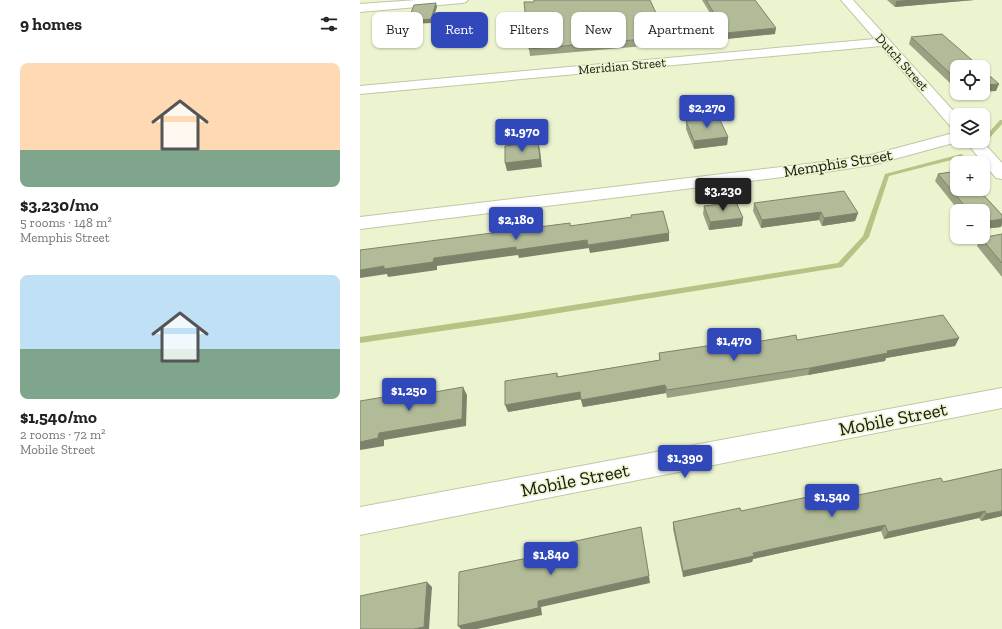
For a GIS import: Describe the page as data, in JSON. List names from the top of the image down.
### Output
{
  "streets": {
    "street": [
      "Dutch Street",
      "Meridian Street",
      "Memphis Street",
      "Mobile Street"
    ]
  },
  "crossings": [
    ["Dutch Street", "Meridian Street"]
  ],
  "page": {
    "heading": "9 homes",
    "chip": [
      "Buy",
      "Rent",
      "Filters",
      "New",
      "Apartment"
    ],
    "list": [
      {
        "name": "$3,230/mo",
        "note": "5 rooms · 148 m² · Memphis Street"
      },
      {
        "name": "$1,540/mo",
        "note": "2 rooms · 72 m² · Mobile Street"
      }
    ],
    "map_buttons": ["+", "−"],
    "price": [
      "$2,270",
      "$1,970",
      "$3,230",
      "$2,180",
      "$1,470",
      "$1,250",
      "$1,390",
      "$1,540",
      "$1,840"
    ]
  }
}
